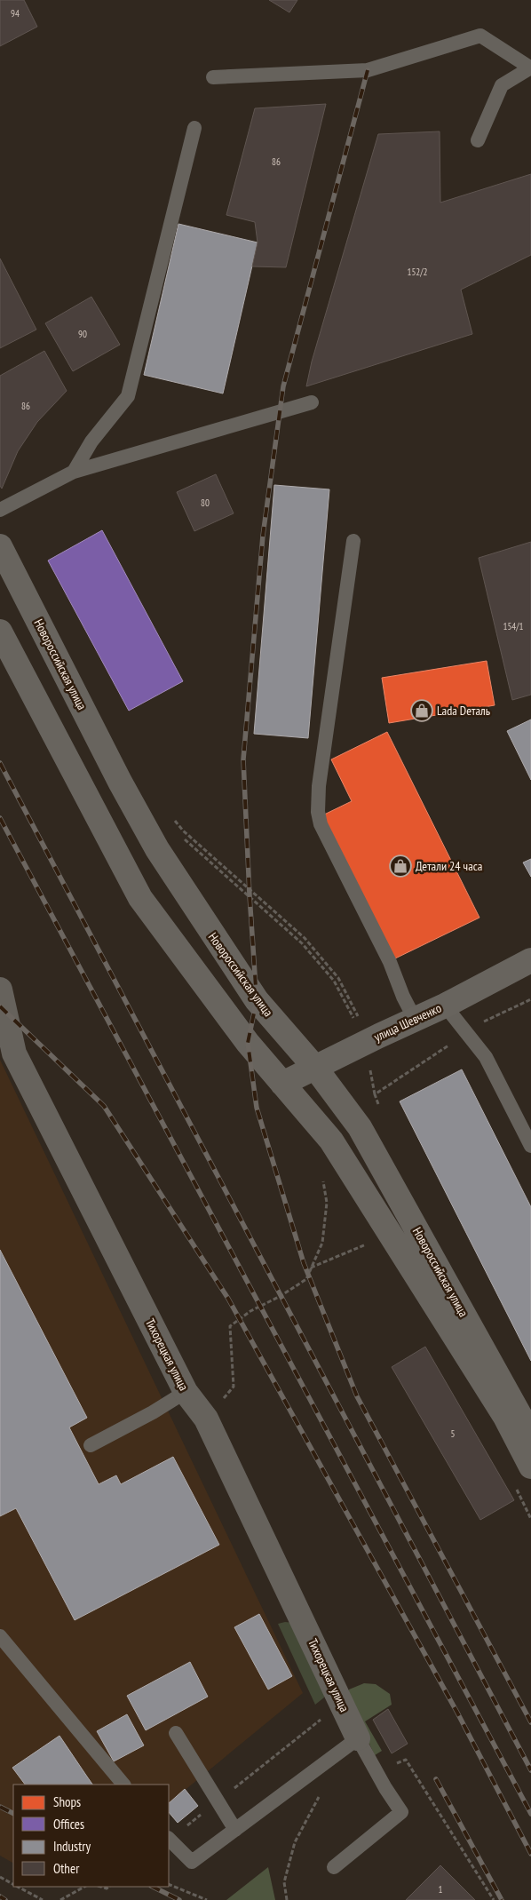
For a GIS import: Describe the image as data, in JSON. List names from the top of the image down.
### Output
{
  "streets": {
    "main road": ["Новороссийская улица", "улица Шевченко"],
    "street": ["Тихорецкая улица"]
  },
  "crossings": [
    ["Новороссийская улица", "улица Шевченко"]
  ],
  "places": {
    "shop": ["Lada Dеталь", "Детали 24 часа"]
  },
  "house_numbers": [
    "94",
    "86",
    "152/2",
    "90",
    "86",
    "80",
    "154/1",
    "5",
    "1"
  ],
  "legend": [
    "Shops",
    "Offices",
    "Industry",
    "Other"
  ]
}
